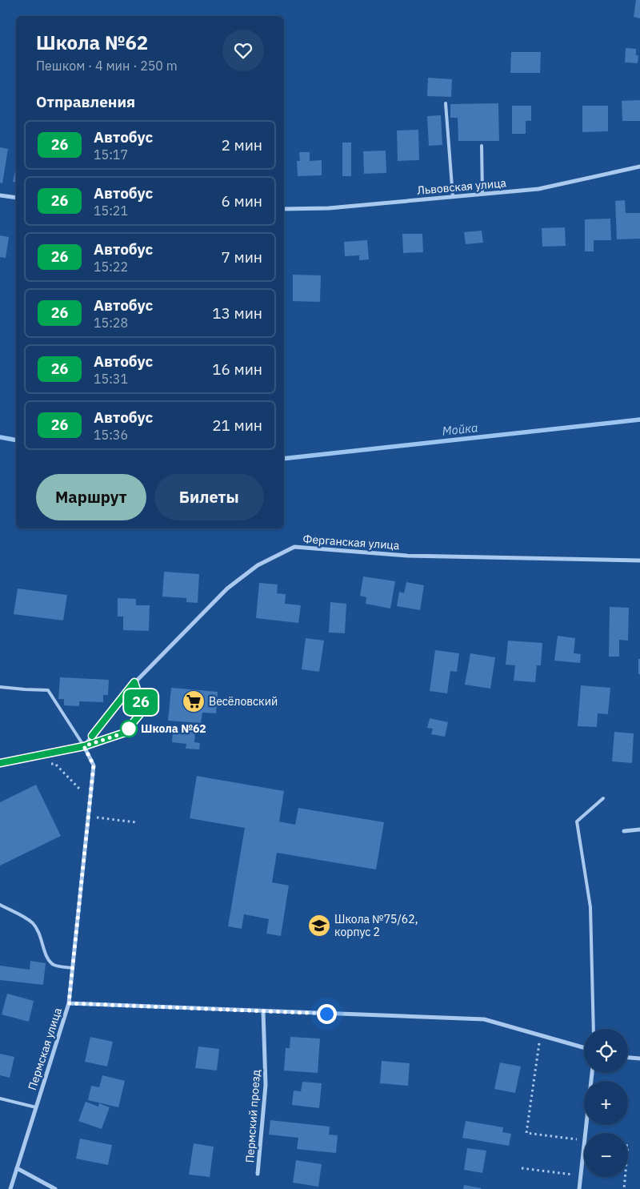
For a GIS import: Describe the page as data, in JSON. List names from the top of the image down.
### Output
{
  "streets": {
    "street": [
      "Львовская улица",
      "Ферганская улица",
      "Пермская улица",
      "Пермский проезд"
    ]
  },
  "crossings": [
    ["Ферганская улица", "Пермская улица"]
  ],
  "water": ["Мойка"],
  "places": {
    "supermarket": ["Весёловский"],
    "other": ["Школа №62"],
    "school or university": ["Школа №75/62, корпус 2"]
  },
  "lines": ["bus line 26"],
  "page": {
    "on_map": "26",
    "heading": [
      ["Школа №62", "Пешком · 4 мин · 250 m"],
      "Отправления"
    ],
    "list": [
      {
        "mark": "26",
        "name": "Автобус",
        "note": "15:17",
        "value": "2 мин"
      },
      {
        "mark": "26",
        "name": "Автобус",
        "note": "15:21",
        "value": "6 мин"
      },
      {
        "mark": "26",
        "name": "Автобус",
        "note": "15:22",
        "value": "7 мин"
      },
      {
        "mark": "26",
        "name": "Автобус",
        "note": "15:28",
        "value": "13 мин"
      },
      {
        "mark": "26",
        "name": "Автобус",
        "note": "15:31",
        "value": "16 мин"
      },
      {
        "mark": "26",
        "name": "Автобус",
        "note": "15:36",
        "value": "21 мин"
      }
    ],
    "buttons": ["Маршрут", "Билеты"],
    "map_buttons": ["+", "−"]
  }
}
